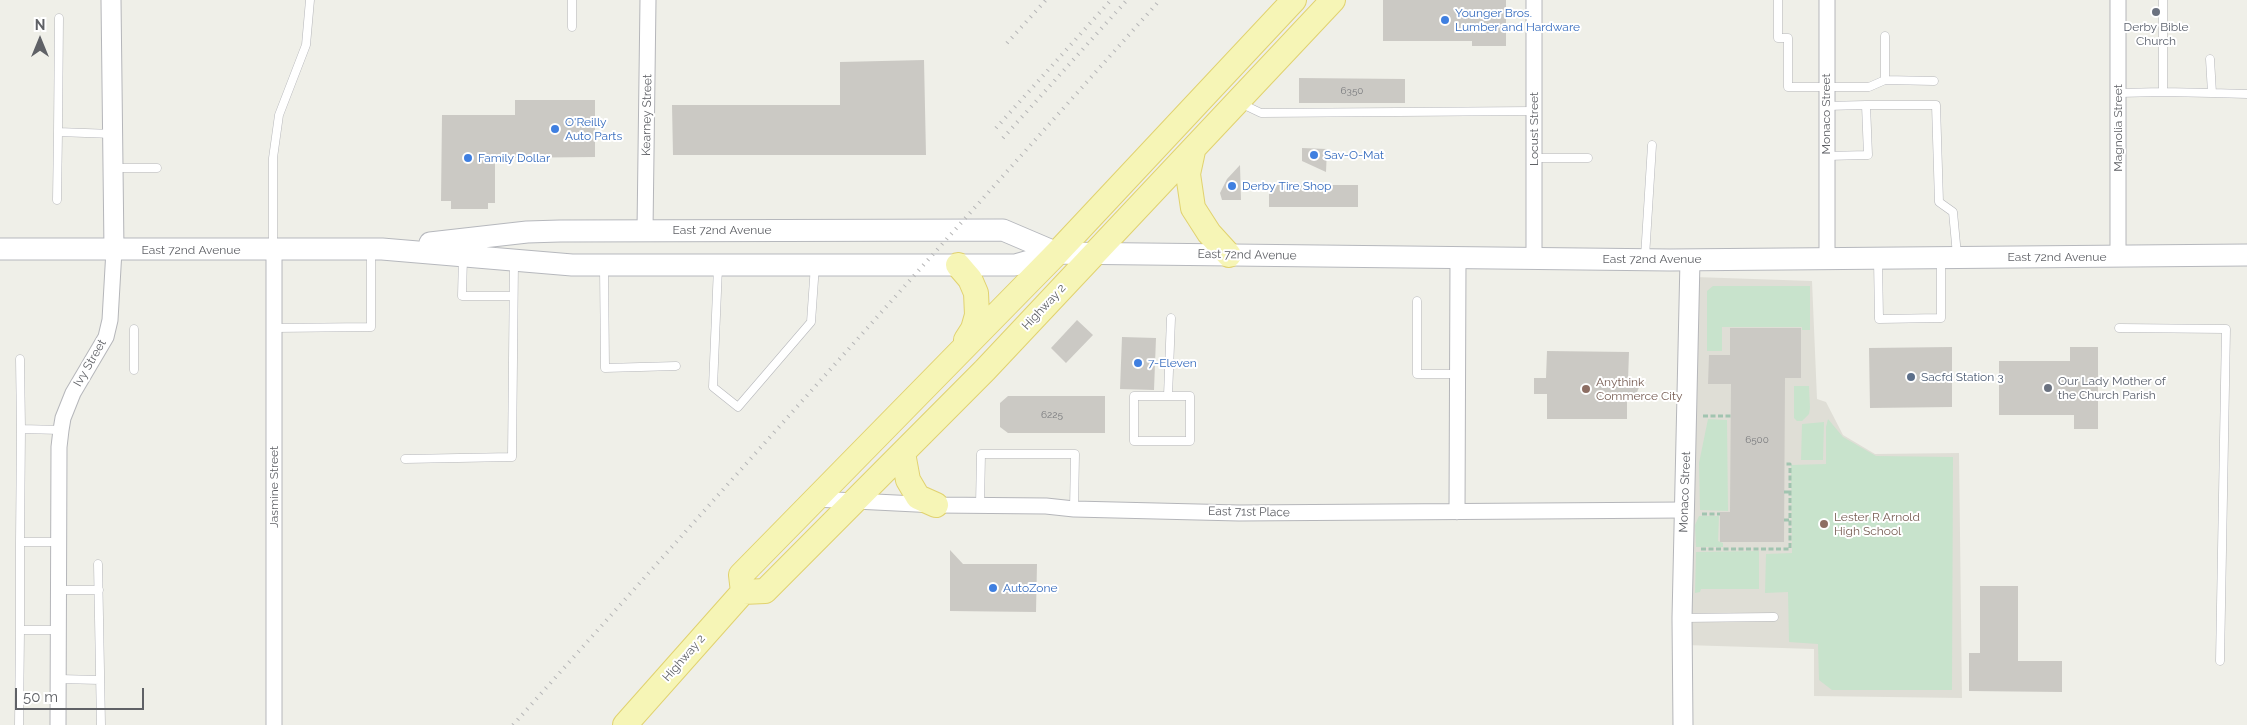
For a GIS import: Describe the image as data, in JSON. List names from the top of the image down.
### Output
{
  "streets": {
    "main road": ["East 72nd Avenue", "Highway 2"],
    "street": [
      "Monaco Street",
      "Kearney Street",
      "Magnolia Street",
      "Locust Street",
      "Ivy Street",
      "Jasmine Street",
      "East 71st Place"
    ]
  },
  "crossings": [
    ["Monaco Street", "East 72nd Avenue"],
    ["Monaco Street", "East 71st Place"],
    ["Kearney Street", "East 72nd Avenue"],
    ["Magnolia Street", "East 72nd Avenue"],
    ["Locust Street", "East 72nd Avenue"],
    ["East 72nd Avenue", "Highway 2"],
    ["East 72nd Avenue", "Ivy Street"],
    ["East 72nd Avenue", "Jasmine Street"],
    ["Highway 2", "East 71st Place"]
  ],
  "places": [
    "Derby Bible Church",
    "Younger Bros. Lumber and Hardware",
    "O'Reilly Auto Parts",
    "Sav-O-Mat",
    "Family Dollar",
    "Derby Tire Shop",
    "7-Eleven",
    "Sacfd Station 3",
    "Our Lady Mother of the Church Parish",
    "Anythink Commerce City",
    "Lester R Arnold High School",
    "AutoZone"
  ],
  "house_numbers": ["6350", "6225", "6500"],
  "scale_bar": "50 m",
  "north": "top"
}
